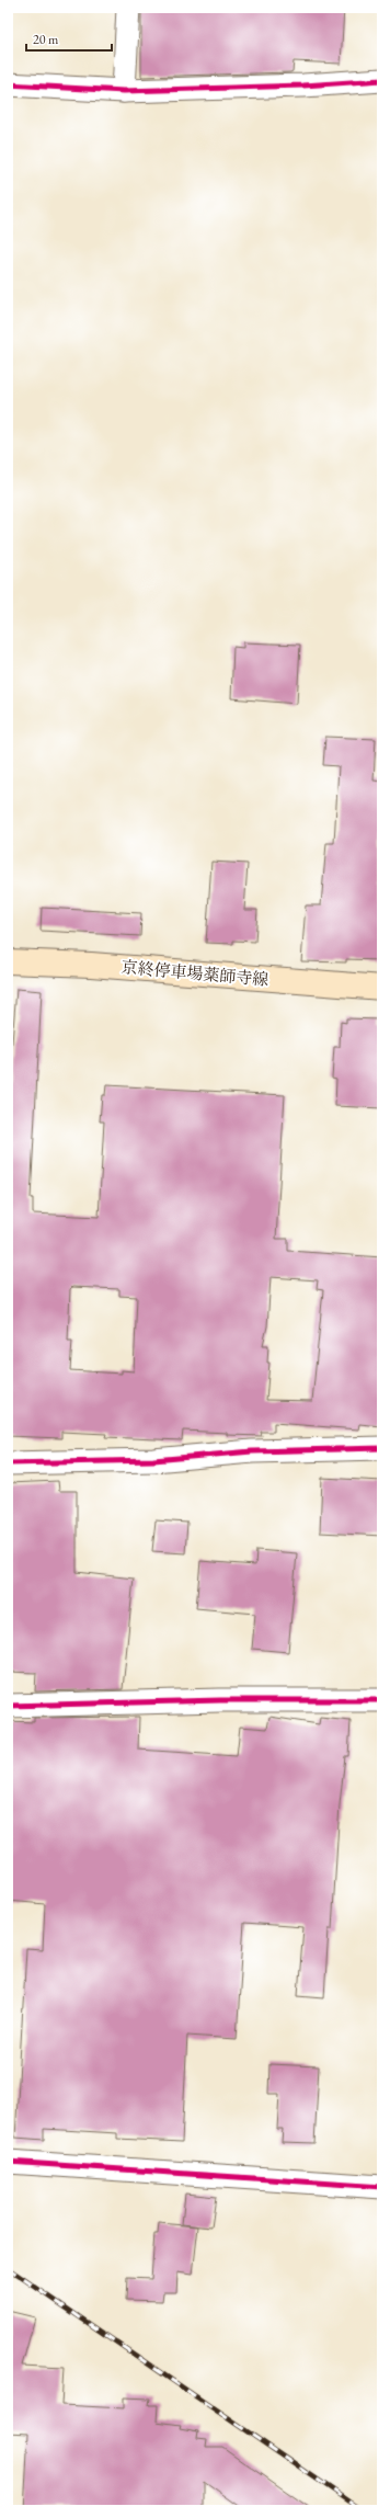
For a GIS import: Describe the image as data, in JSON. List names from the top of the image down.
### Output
{
  "streets": {
    "main road": ["京終停車場薬師寺線"]
  },
  "scale_bar": "20 m"
}
